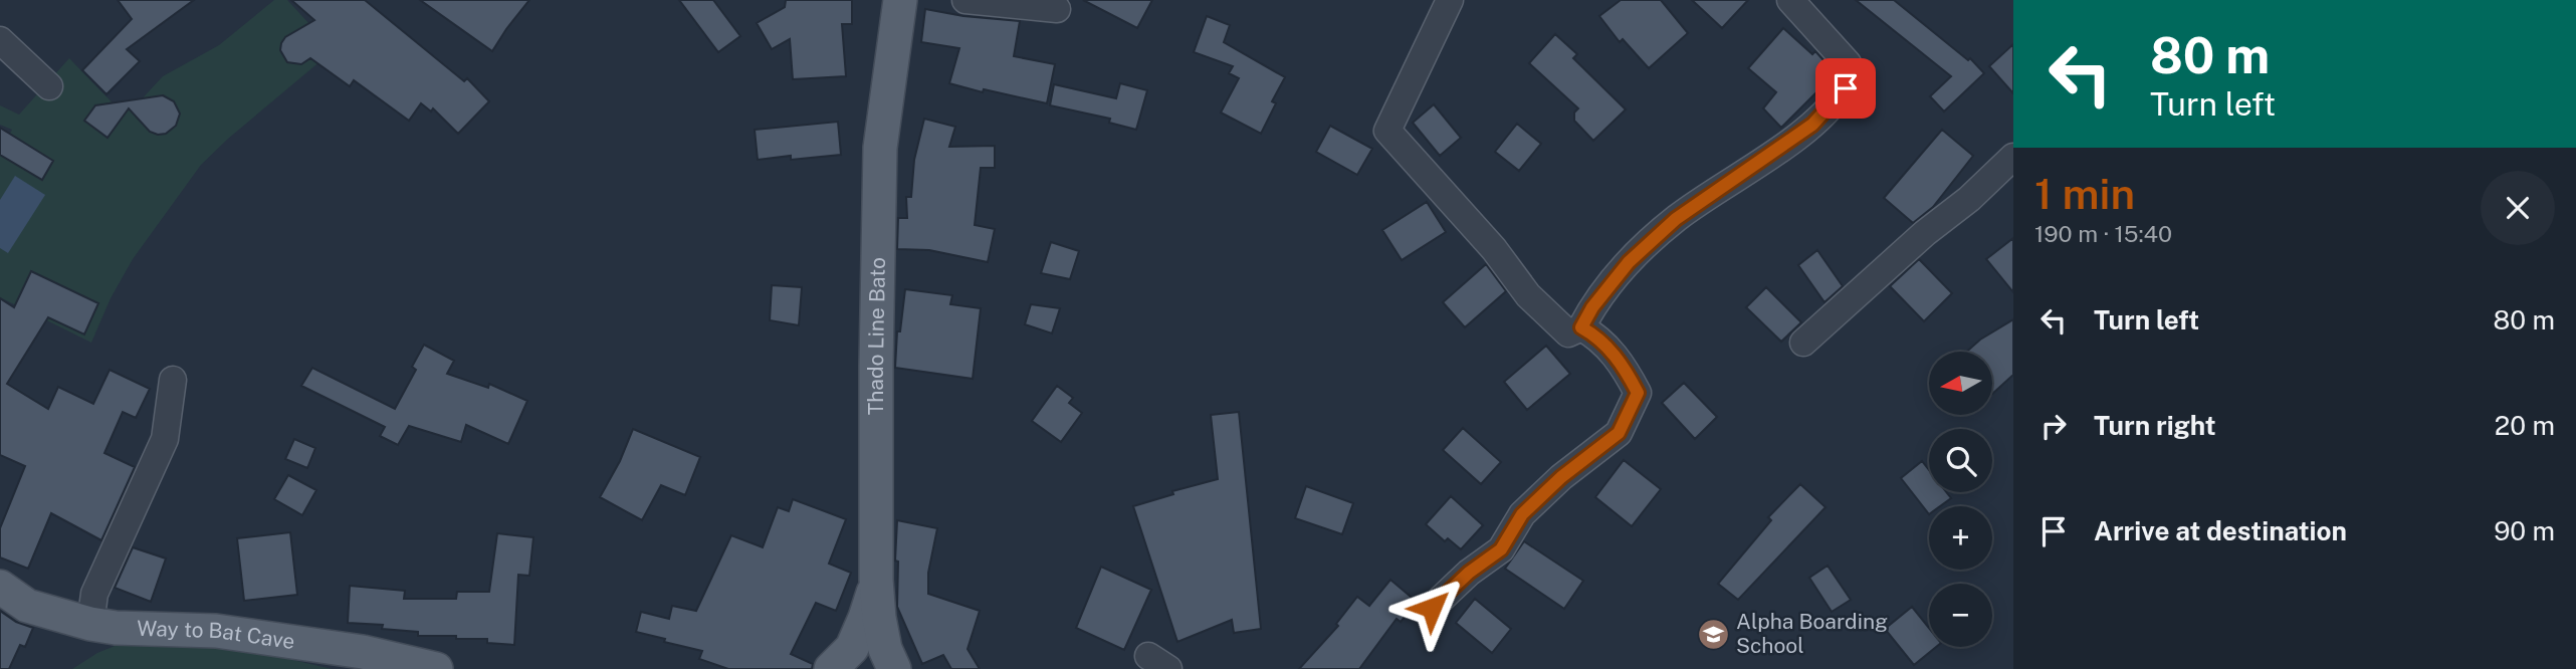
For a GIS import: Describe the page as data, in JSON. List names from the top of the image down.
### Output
{
  "streets": {
    "main road": ["Thado Line Bato", "Way to Bat Cave"]
  },
  "places": {
    "school or university": ["Alpha Boarding School"]
  },
  "north": "left",
  "page": {
    "turn": ["80 m", "Turn left"],
    "heading": ["1 min", "190 m · 15:40"],
    "list": [
      {
        "name": "Turn left",
        "value": "80 m"
      },
      {
        "name": "Turn right",
        "value": "20 m"
      },
      {
        "name": "Arrive at destination",
        "value": "90 m"
      }
    ],
    "map_buttons": ["+", "−"]
  }
}
